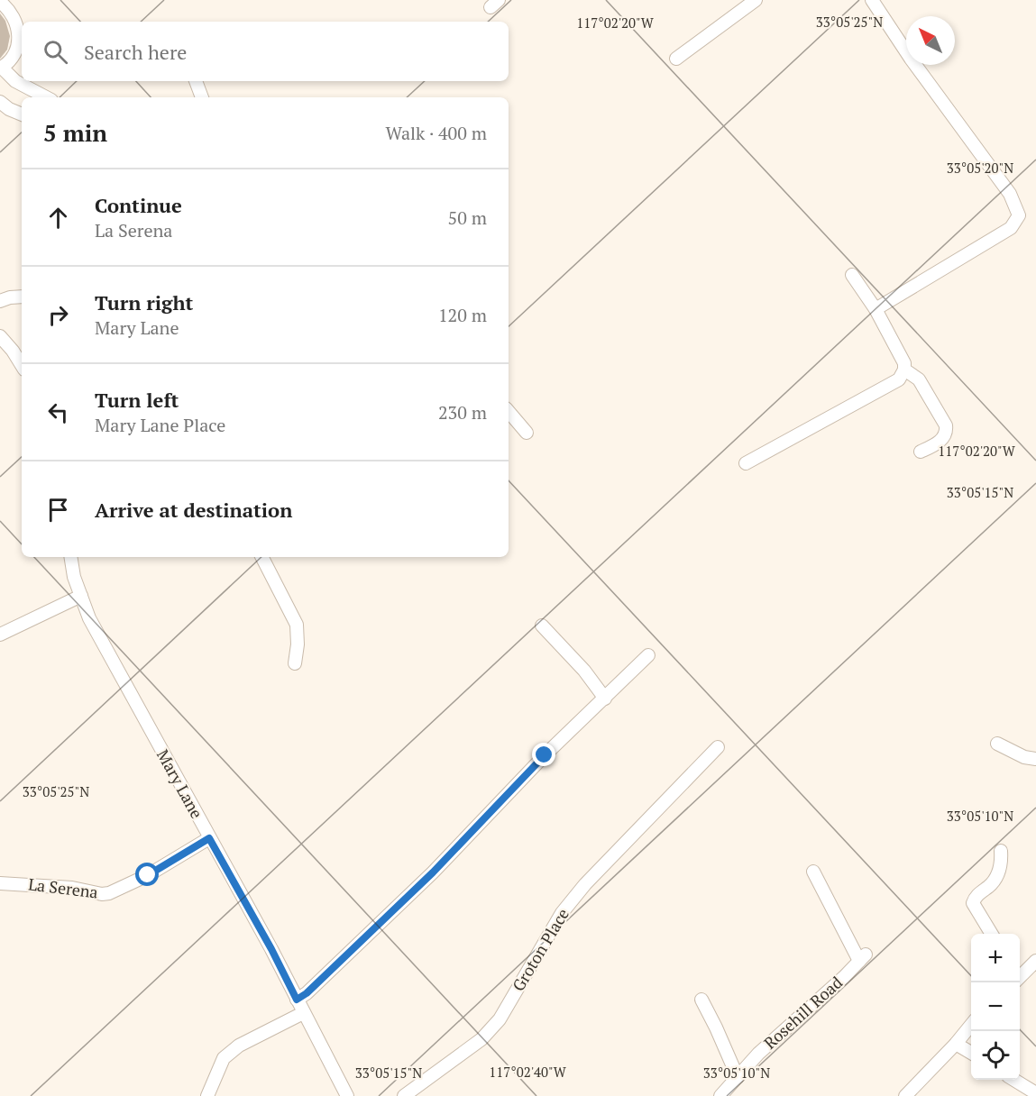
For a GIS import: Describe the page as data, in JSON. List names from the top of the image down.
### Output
{
  "streets": {
    "street": [
      "Mary Lane",
      "La Serena",
      "Groton Place",
      "Rosehill Road"
    ]
  },
  "crossings": [
    ["Mary Lane", "La Serena"]
  ],
  "north": "top left",
  "page": {
    "search": "Search here",
    "heading": ["5 min", "Walk · 400 m"],
    "list": [
      ["Continue", "La Serena", "50 m"],
      ["Turn right", "Mary Lane", "120 m"],
      ["Turn left", "Mary Lane Place", "230 m"],
      "Arrive at destination"
    ],
    "map_buttons": ["+", "−"]
  },
  "coordinates": [
    "33°05'25\"N",
    "117°02'20\"W",
    "33°05'20\"N",
    "33°05'15\"N",
    "33°05'10\"N",
    "117°02'40\"W"
  ]
}
